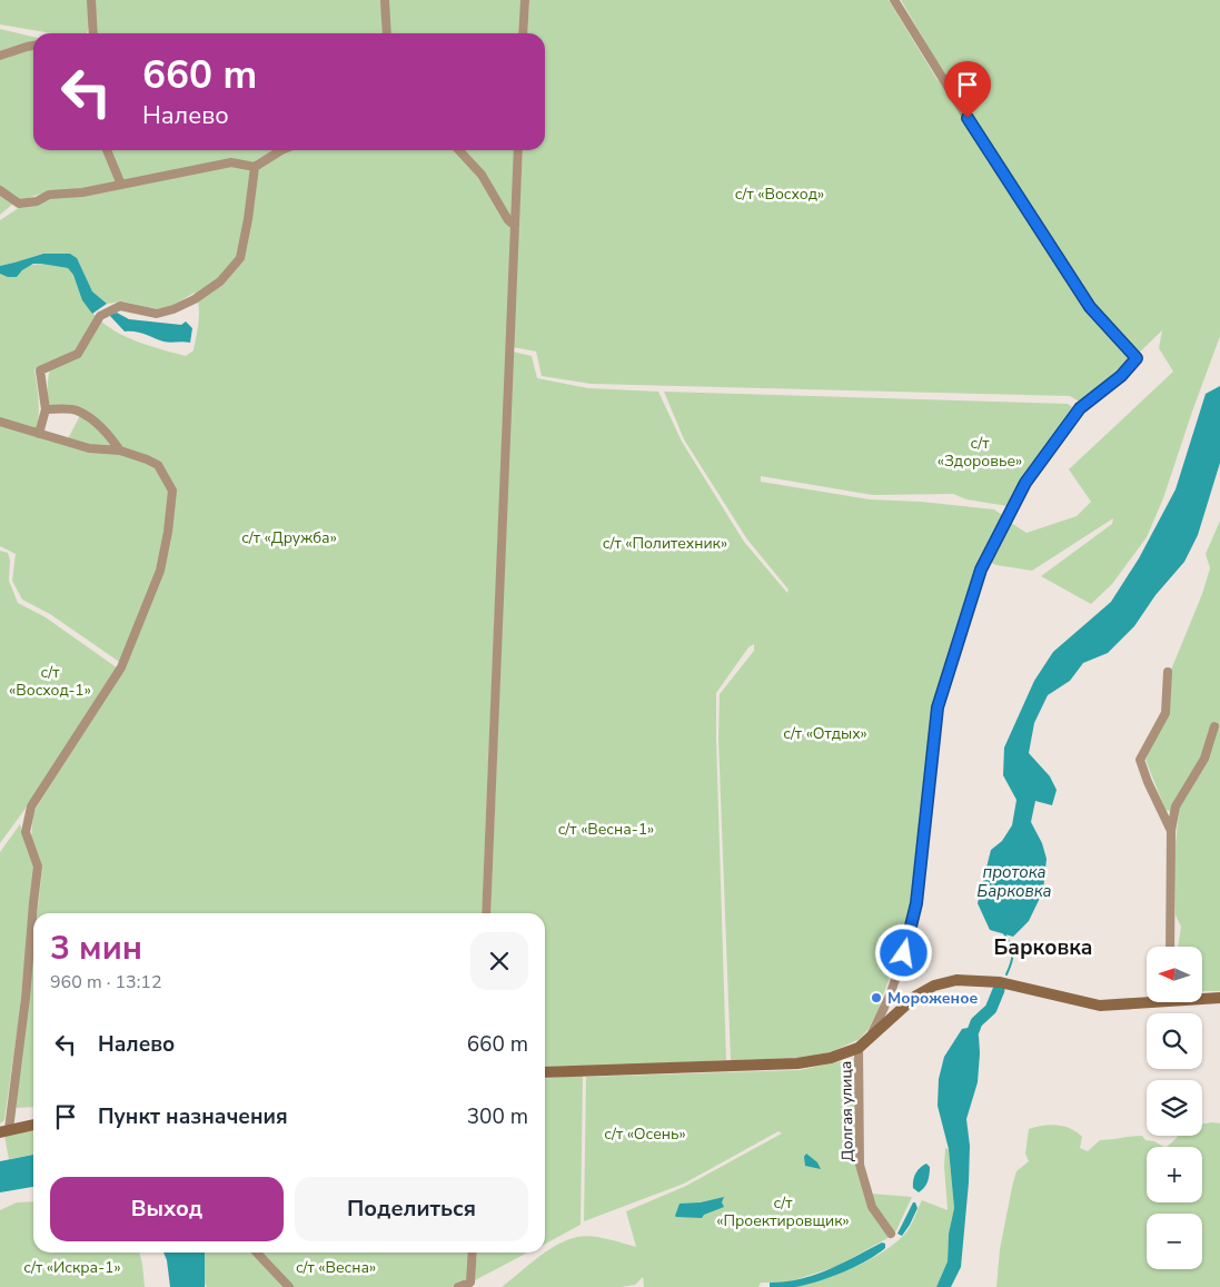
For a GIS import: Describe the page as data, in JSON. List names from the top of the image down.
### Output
{
  "streets": {
    "street": ["Долгая улица"]
  },
  "districts": ["Барковка"],
  "water": ["протока Барковка"],
  "parks": [
    "с/т «Восход»",
    "с/т «Здоровье»",
    "с/т «Дружба»",
    "с/т «Политехник»",
    "с/т «Восход-1»",
    "с/т «Отдых»",
    "с/т «Весна-1»",
    "с/т «Осень»",
    "с/т «Проектировщик»",
    "с/т «Искра-1»",
    "с/т «Весна»"
  ],
  "places": ["Мороженое"],
  "north": "left",
  "page": {
    "turn": ["660 m", "Налево"],
    "heading": ["3 мин", "960 m · 13:12"],
    "map_buttons": ["+", "−"],
    "list": [
      {
        "name": "Налево",
        "value": "660 m"
      },
      {
        "name": "Пункт назначения",
        "value": "300 m"
      }
    ],
    "buttons": ["Выход", "Поделиться"]
  }
}
